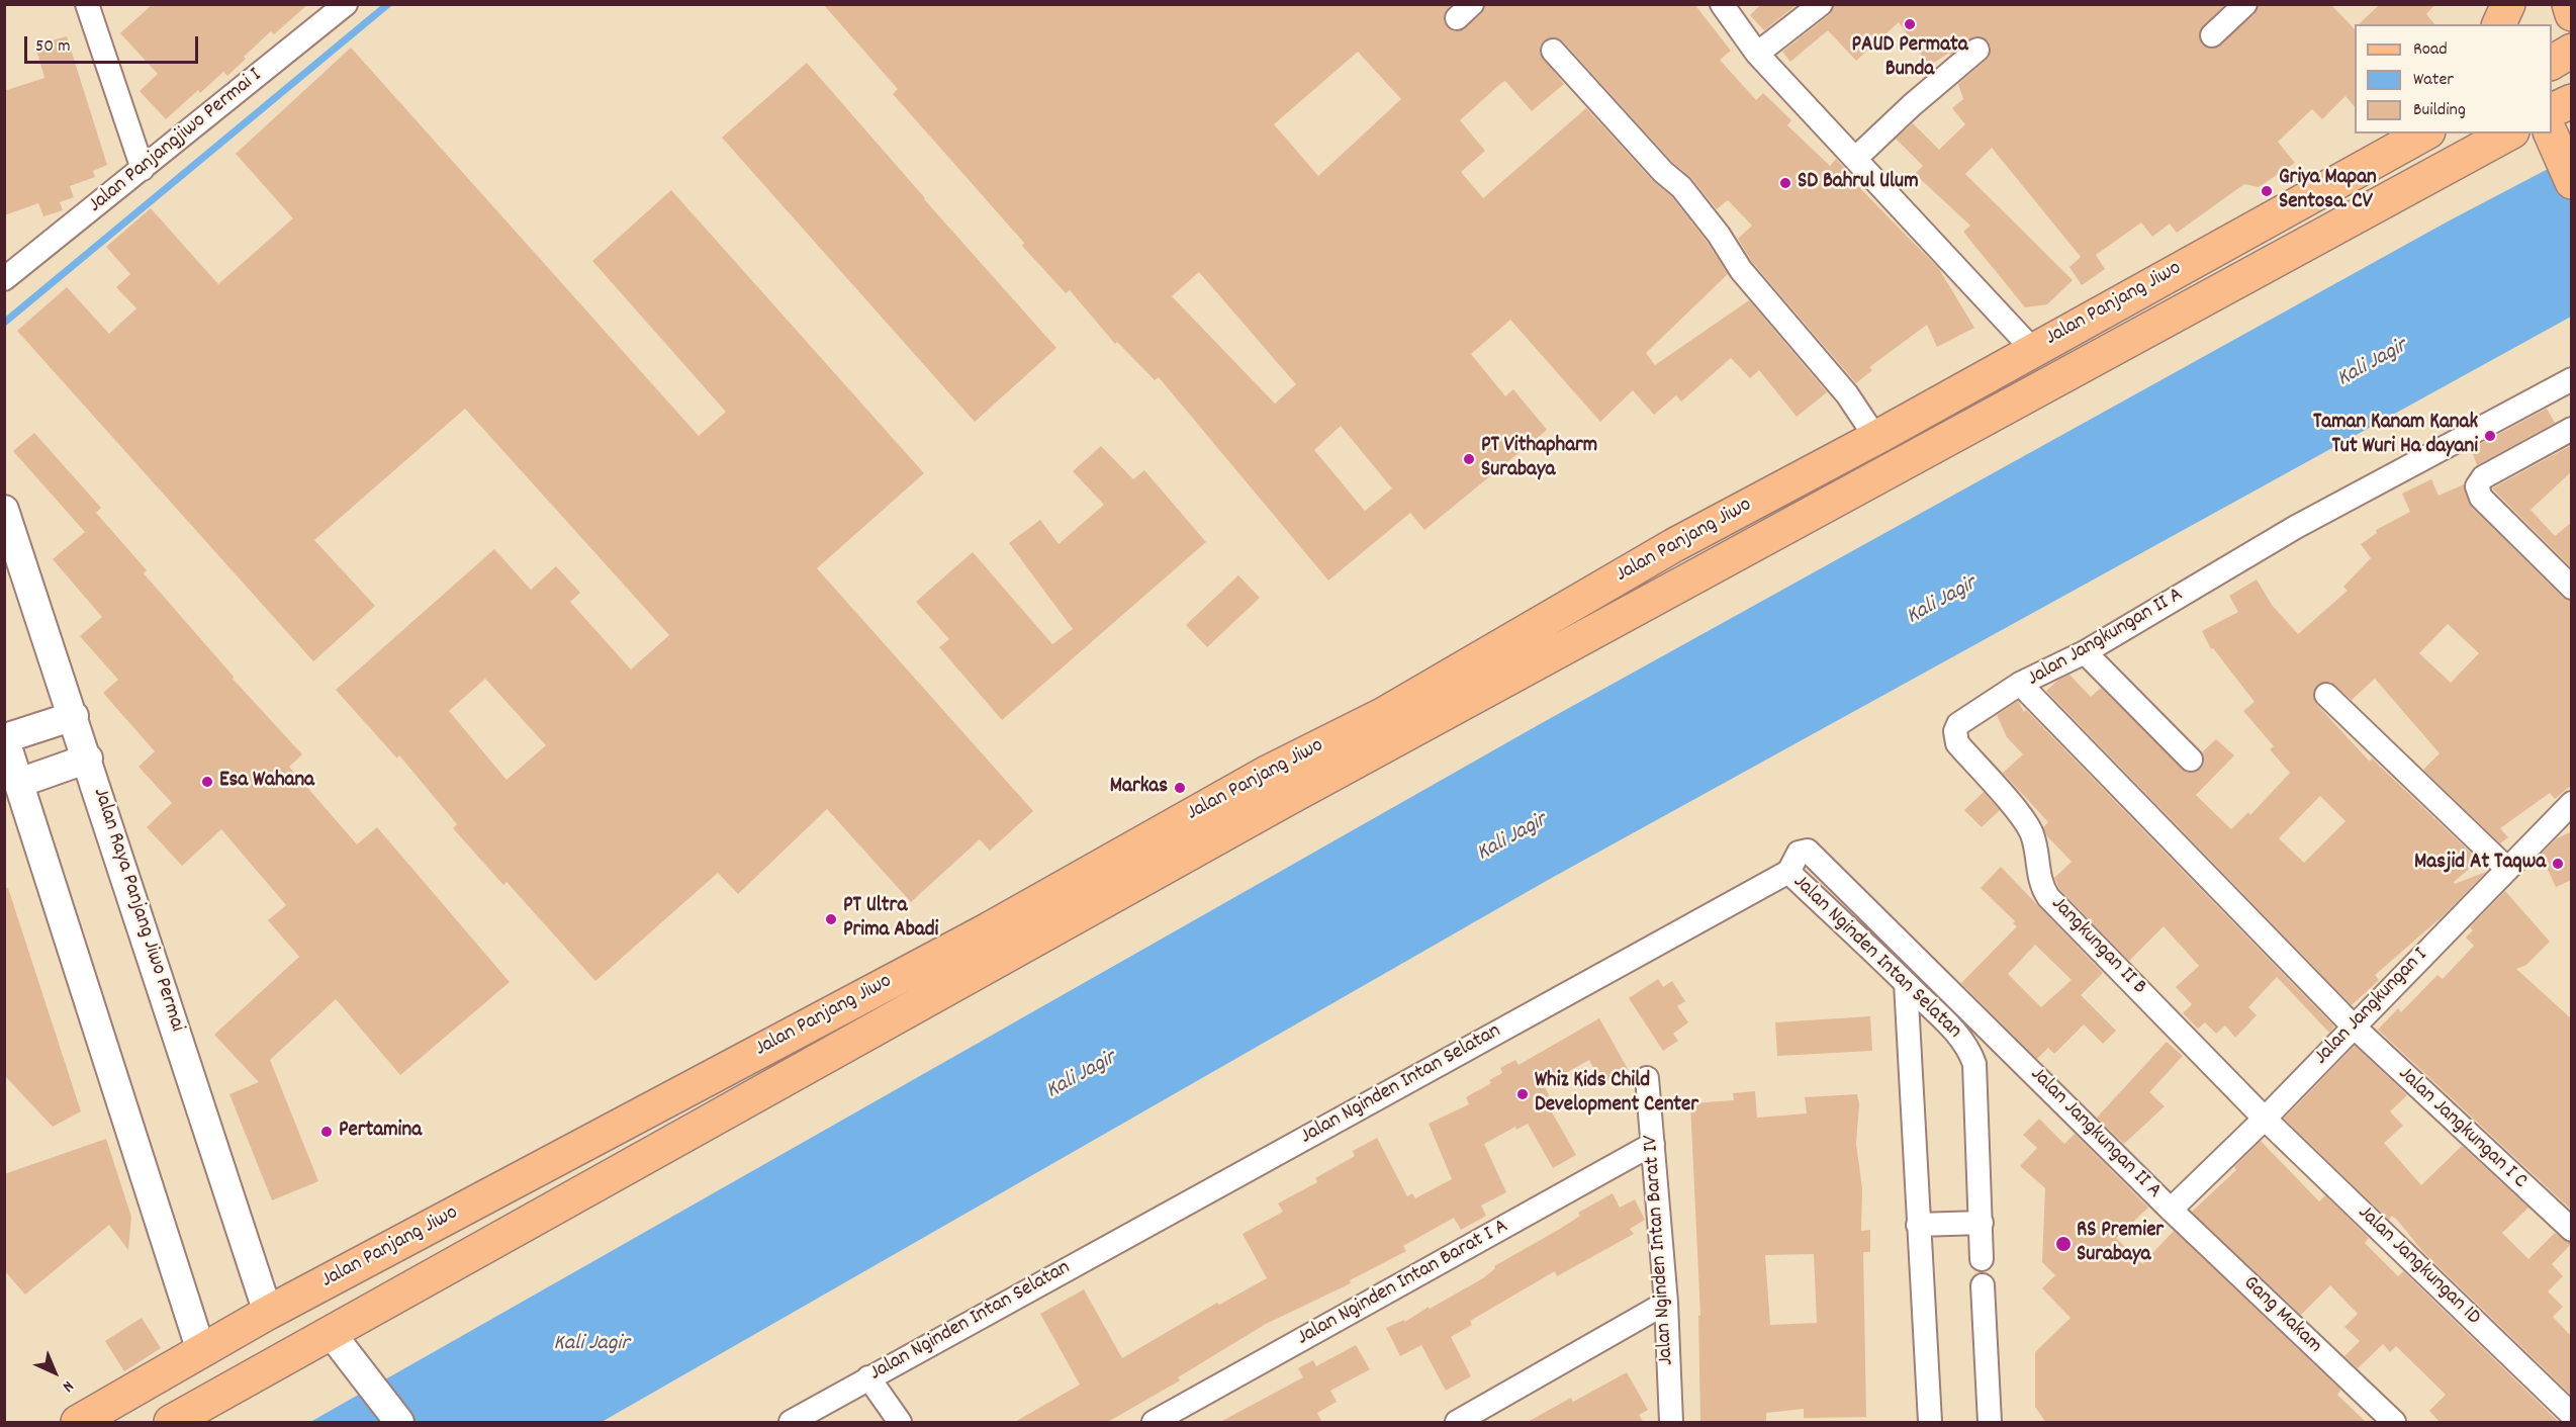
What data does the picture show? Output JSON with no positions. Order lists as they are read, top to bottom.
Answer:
{
  "streets": {
    "main road": ["Jalan Panjang Jiwo"],
    "street": [
      "Jalan Panjangjiwo Permai I",
      "Jalan Jangkungan II A",
      "Jalan Raya Panjang Jiwo Permai",
      "Jangkungan II B",
      "Jalan Nginden Intan Selatan",
      "Jalan Jangkungan I",
      "Jalan Jangkungan I C",
      "Jalan Nginden Intan Barat IV",
      "Jalan Jangkungan 1D",
      "Jalan Nginden Intan Barat I A",
      "Gang Makam"
    ]
  },
  "crossings": [
    ["Jalan Panjang Jiwo", "Jalan Raya Panjang Jiwo Permai"],
    ["Jalan Jangkungan II A", "Jangkungan II B"],
    ["Jalan Jangkungan II A", "Jalan Nginden Intan Selatan"],
    ["Jalan Jangkungan II A", "Jalan Jangkungan I"],
    ["Jalan Jangkungan II A", "Jalan Jangkungan I C"],
    ["Jalan Jangkungan II A", "Gang Makam"],
    ["Jangkungan II B", "Jalan Jangkungan I"],
    ["Jangkungan II B", "Jalan Jangkungan 1D"],
    ["Jalan Jangkungan I", "Jalan Jangkungan I C"],
    ["Jalan Jangkungan I", "Jalan Jangkungan 1D"],
    ["Jalan Jangkungan I", "Gang Makam"],
    ["Jalan Nginden Intan Barat IV", "Jalan Nginden Intan Barat I A"]
  ],
  "water": ["Kali Jagir"],
  "places": [
    "PAUD Permata Bunda",
    "SD Bahrul Ulum",
    "Griya Mapan Sentosa. CV",
    "Taman Kanam Kanak Tut Wuri Ha dayani",
    "PT Vithapharm Surabaya",
    "Esa Wahana",
    "Markas",
    "Masjid At Taqwa",
    "PT Ultra Prima Abadi",
    "Whiz Kids Child Development Center",
    "Pertamina",
    "RS Premier Surabaya"
  ],
  "legend": ["Road", "Water", "Building"],
  "scale_bar": "50 m",
  "north": "bottom right"
}
